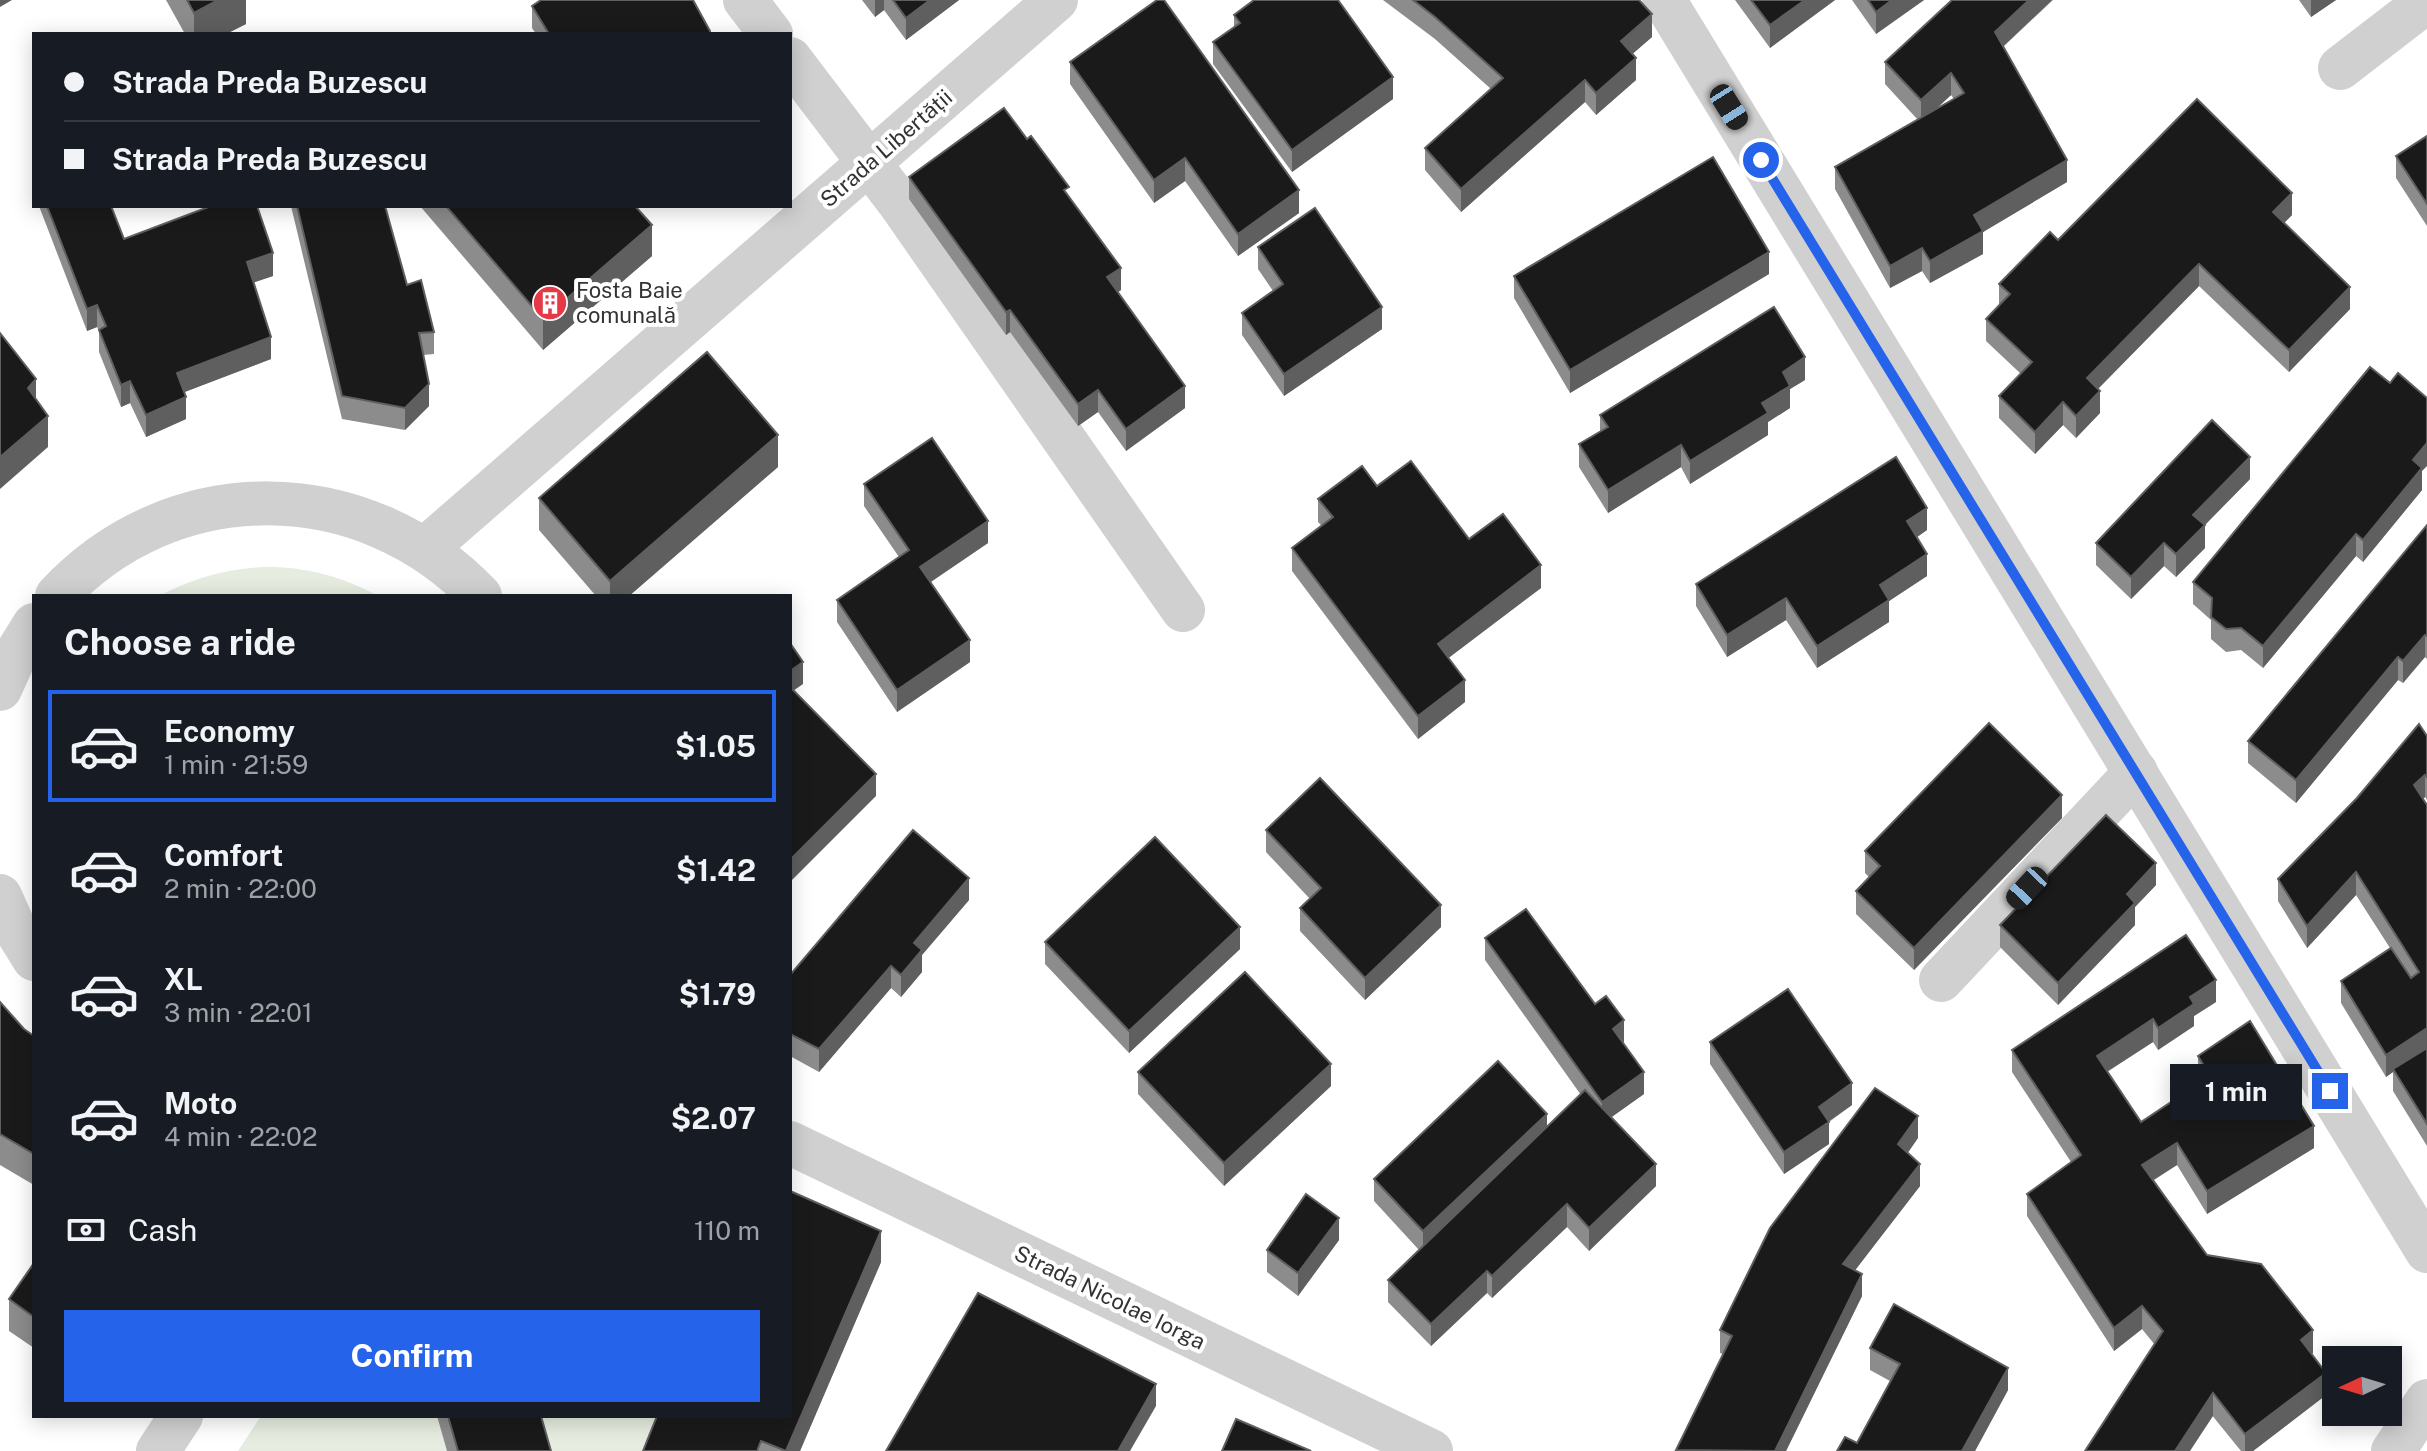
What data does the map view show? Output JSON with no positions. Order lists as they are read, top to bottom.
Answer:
{
  "streets": {
    "street": ["Strada Libertății", "Strada Nicolae Iorga"]
  },
  "places": {
    "building": ["Fosta Baie comunală"]
  },
  "north": "left",
  "page": {
    "banner": ["Strada Preda Buzescu", "Strada Preda Buzescu"],
    "heading": "Choose a ride",
    "list": [
      {
        "name": "Economy",
        "note": "1 min · 21:59",
        "value": "$1.05"
      },
      {
        "name": "Comfort",
        "note": "2 min · 22:00",
        "value": "$1.42"
      },
      {
        "name": "XL",
        "note": "3 min · 22:01",
        "value": "$1.79"
      },
      {
        "name": "Moto",
        "note": "4 min · 22:02",
        "value": "$2.07"
      }
    ],
    "bubble": "1 min",
    "pay": ["Cash", "110 m"],
    "buttons": "Confirm"
  }
}
